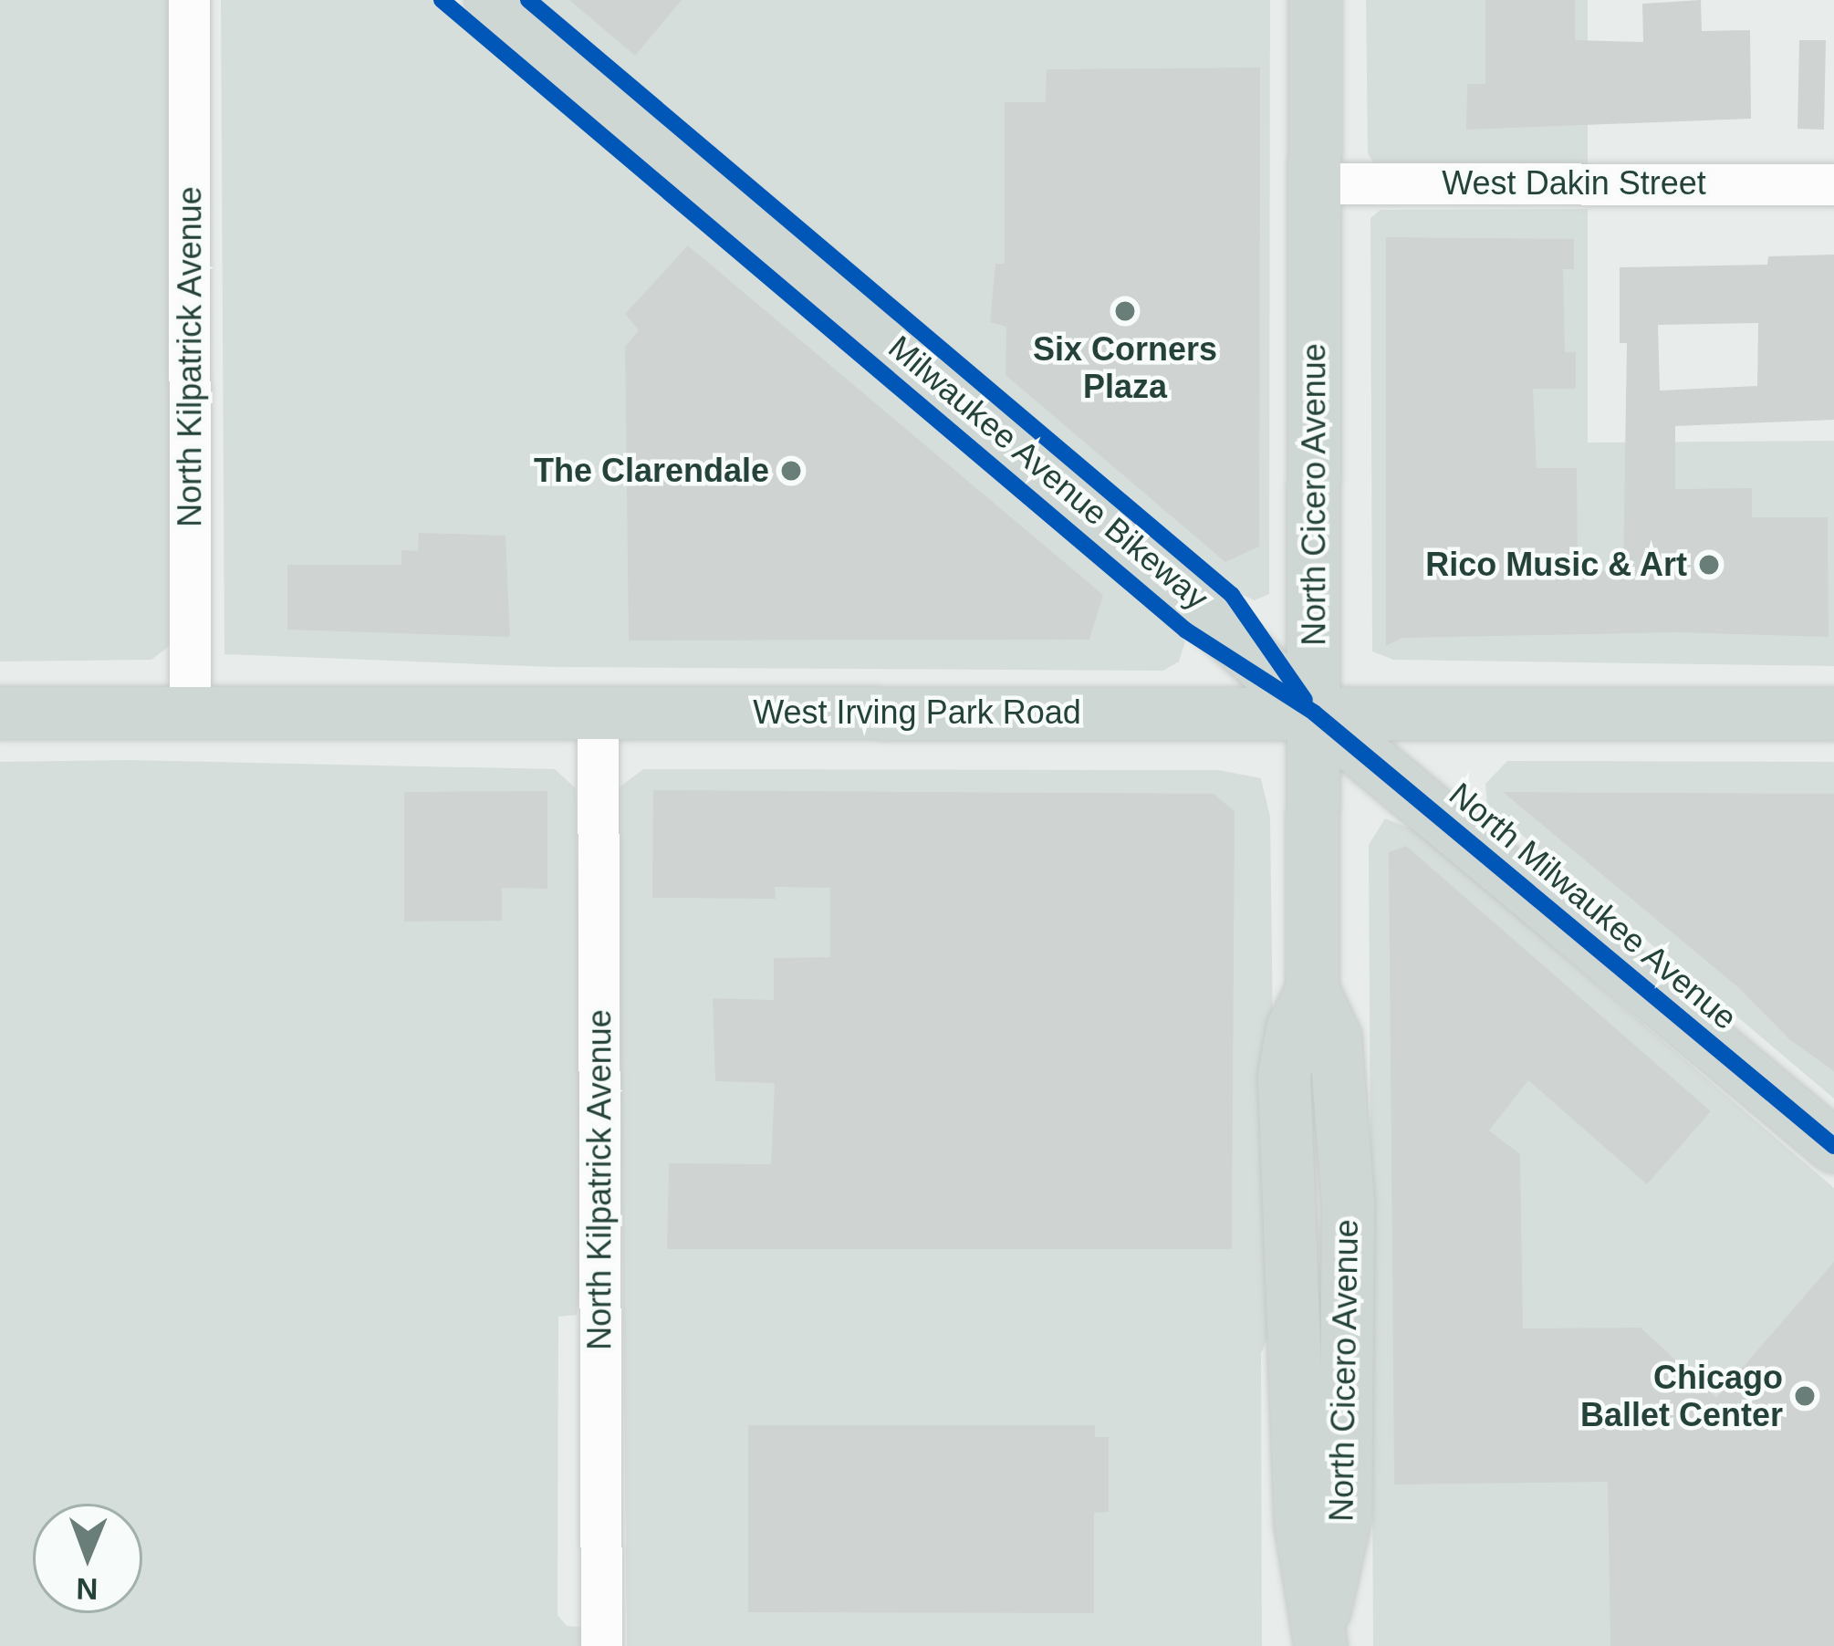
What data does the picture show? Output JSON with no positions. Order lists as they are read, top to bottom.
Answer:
{
  "streets": {
    "main road": ["North Cicero Avenue", "West Irving Park Road", "North Milwaukee Avenue"],
    "street": ["West Dakin Street", "North Kilpatrick Avenue"],
    "cycle path": ["Milwaukee Avenue Bikeway"]
  },
  "crossings": [
    ["West Dakin Street", "North Cicero Avenue"],
    ["North Kilpatrick Avenue", "West Irving Park Road"],
    ["North Cicero Avenue", "West Irving Park Road"],
    ["North Cicero Avenue", "North Milwaukee Avenue"],
    ["West Irving Park Road", "North Milwaukee Avenue"]
  ],
  "places": [
    "Six Corners Plaza",
    "The Clarendale",
    "Rico Music & Art",
    "Chicago Ballet Center"
  ],
  "north": "bottom"
}
